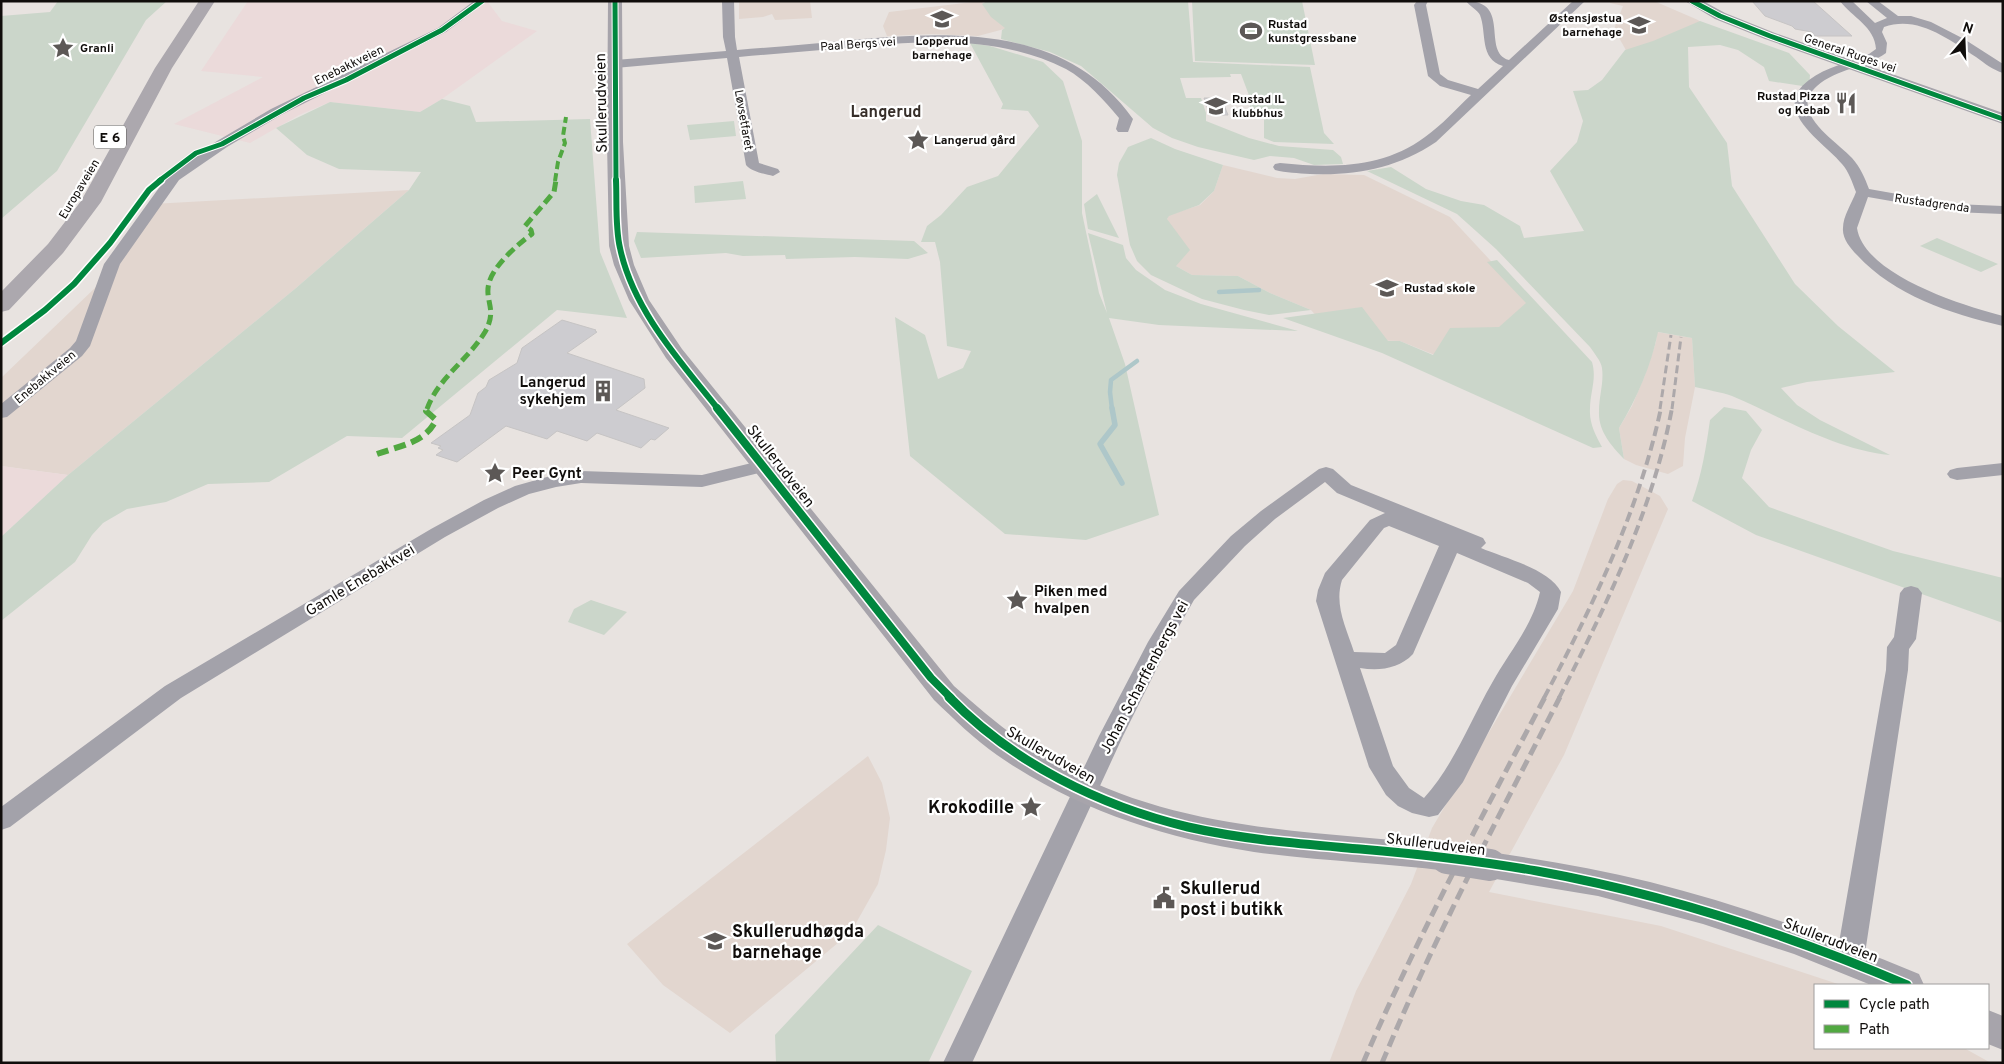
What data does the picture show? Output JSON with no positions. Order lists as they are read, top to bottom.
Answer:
{
  "streets": {
    "highway": ["E 6", "Europaveien"],
    "main road": ["General Ruges vei", "Skullerudveien"],
    "street": [
      "Paal Bergs vei",
      "Enebakkveien",
      "Løvsetfaret",
      "Rustadgrenda",
      "Gamle Enebakkvei",
      "Johan Scharffenbergs vei"
    ]
  },
  "crossings": [
    ["Paal Bergs vei", "Skullerudveien"],
    ["Paal Bergs vei", "Løvsetfaret"],
    ["Skullerudveien", "Gamle Enebakkvei"],
    ["Skullerudveien", "Johan Scharffenbergs vei"]
  ],
  "districts": ["Langerud"],
  "places": {
    "school or university": [
      "Lopperud barnehage",
      "Østensjøstua barnehage",
      "Rustad IL klubbhus",
      "Rustad skole",
      "Skullerudhøgda barnehage"
    ],
    "sports": ["Rustad kunstgressbane"],
    "place": [
      "Granli",
      "Langerud gård",
      "Peer Gynt",
      "Piken med hvalpen",
      "Krokodille"
    ],
    "restaurant": ["Rustad Pizza og Kebab"],
    "building": ["Langerud sykehjem"],
    "public building": ["Skullerud post i butikk"]
  },
  "legend": ["Cycle path", "Path"],
  "north": "top"
}
